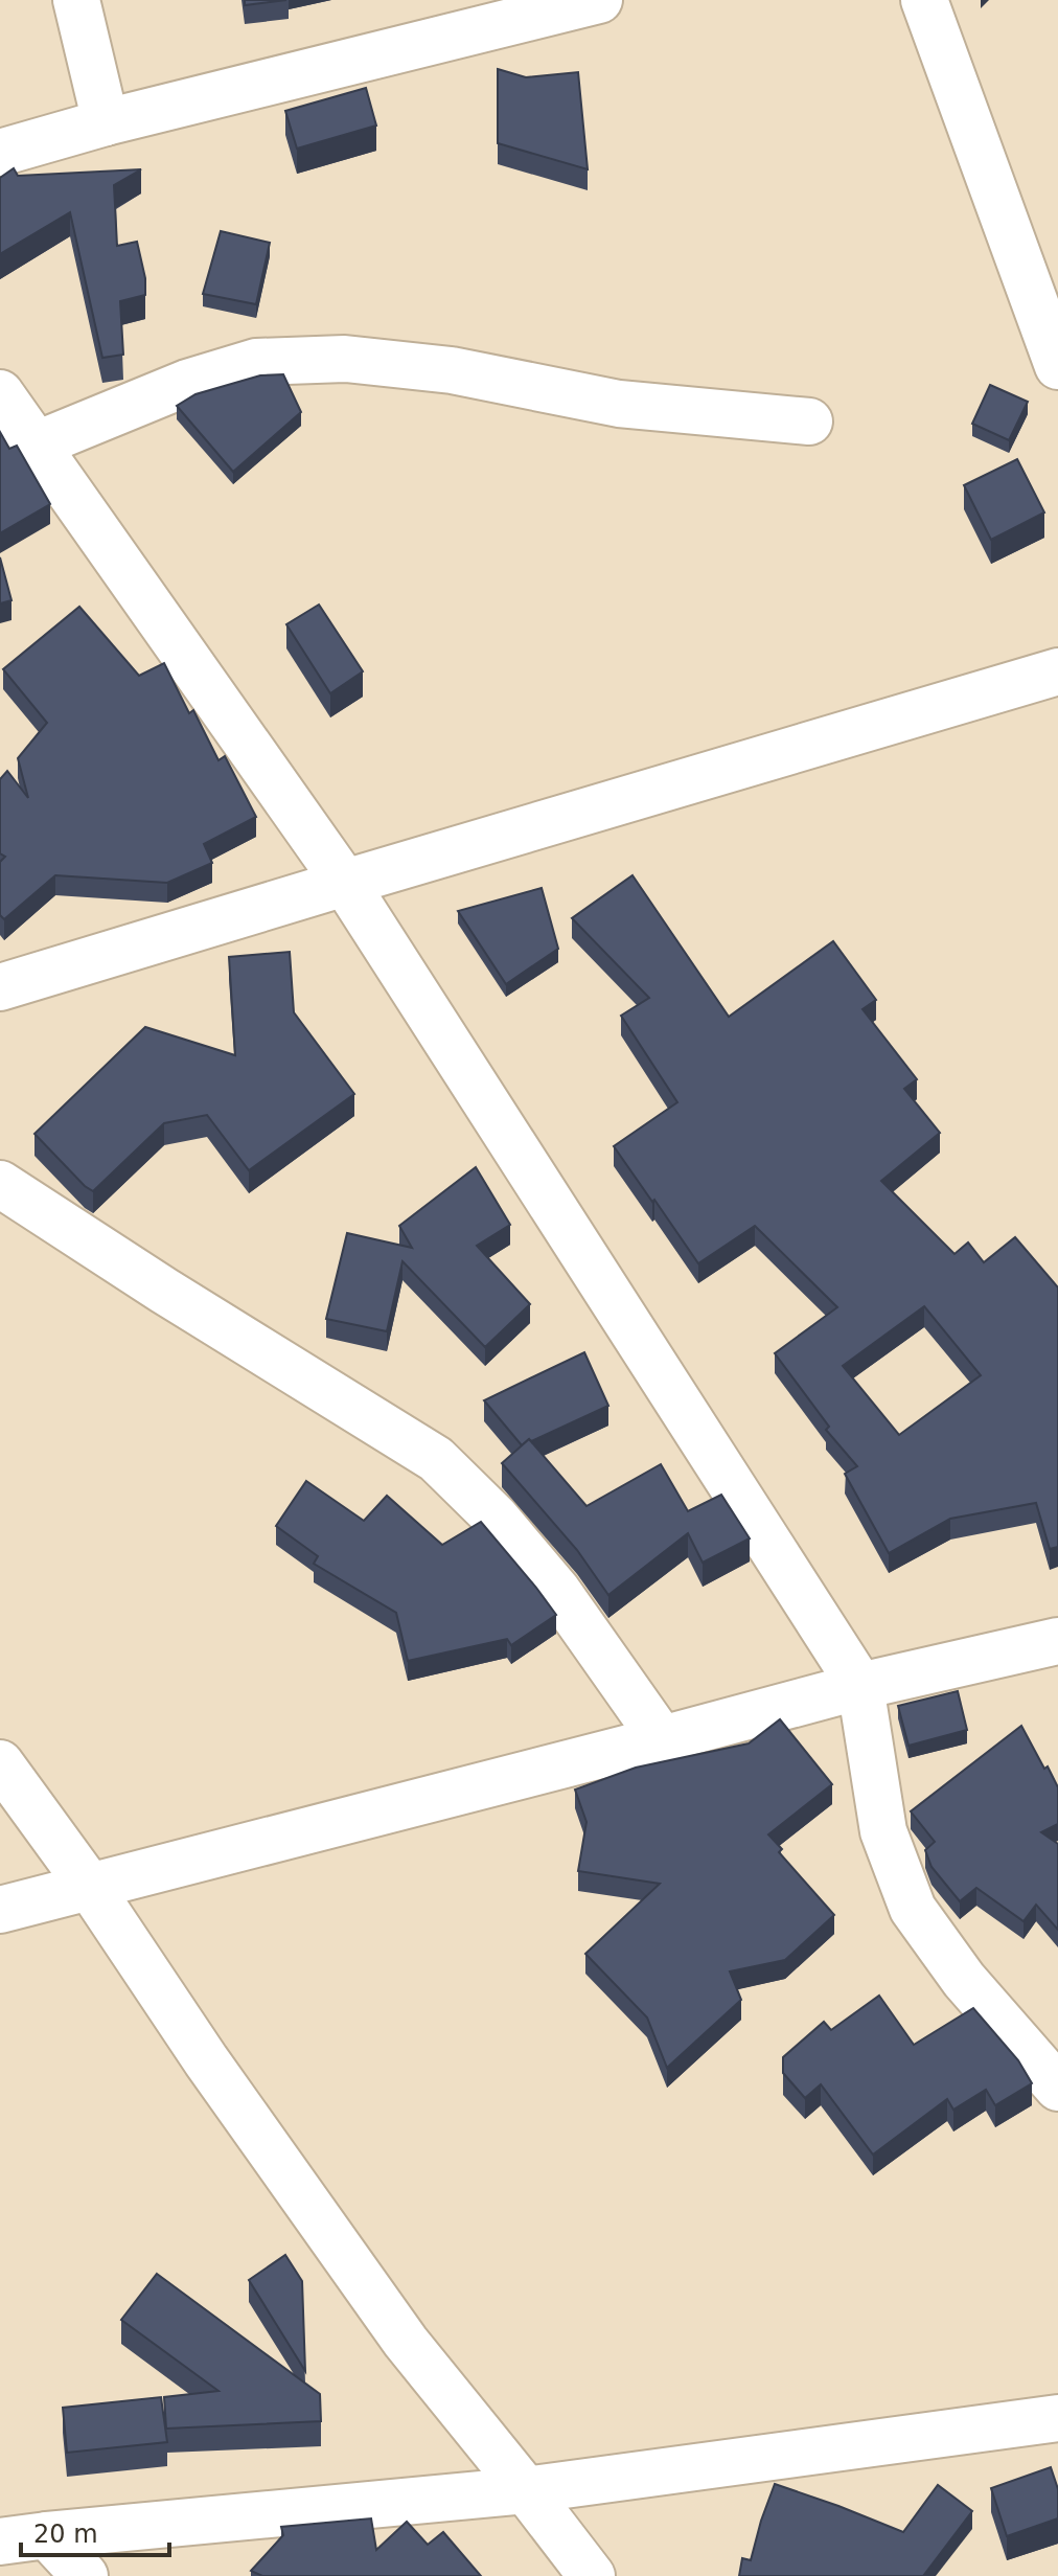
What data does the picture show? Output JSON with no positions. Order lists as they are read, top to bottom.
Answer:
{
  "scale_bar": "20 m"
}
